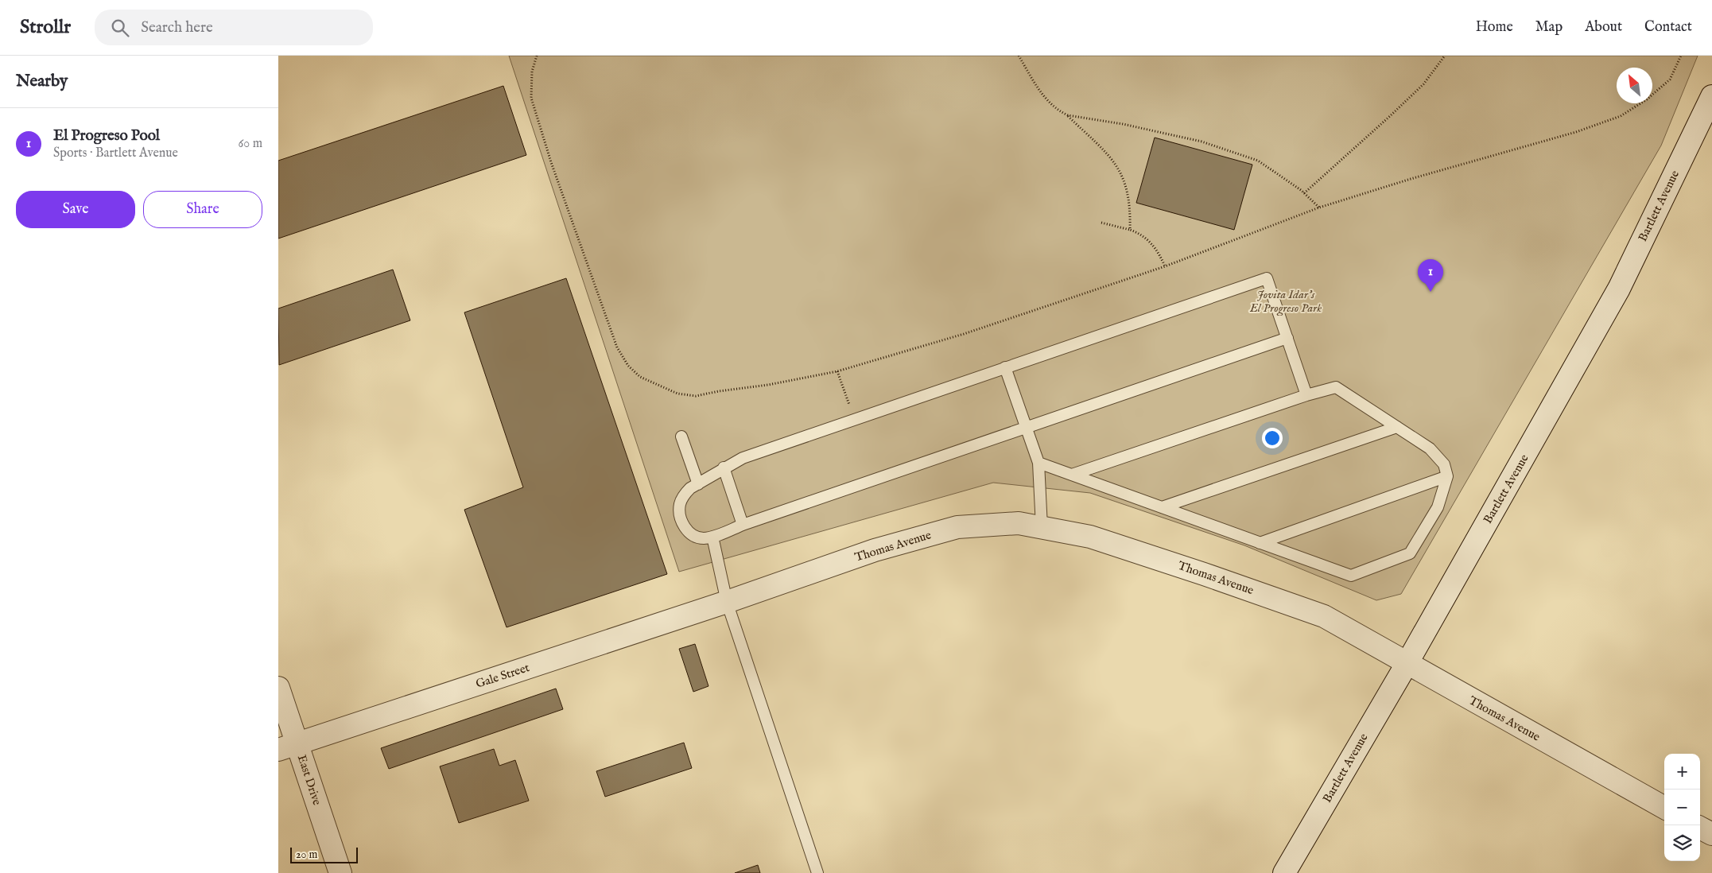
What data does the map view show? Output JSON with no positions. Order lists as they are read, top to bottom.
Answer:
{
  "streets": {
    "street": [
      "Bartlett Avenue",
      "Thomas Avenue",
      "Gale Street",
      "East Drive"
    ]
  },
  "crossings": [
    ["Bartlett Avenue", "Thomas Avenue"],
    ["Thomas Avenue", "Gale Street"],
    ["Gale Street", "East Drive"]
  ],
  "parks": ["Jovita Idar's El Progreso Park"],
  "scale_bar": "20 m",
  "north": "top left",
  "page": {
    "header": "Strollr",
    "search": "Search here",
    "nav": [
      "Home",
      "Map",
      "About",
      "Contact"
    ],
    "heading": "Nearby",
    "list": [
      {
        "mark": "1",
        "name": "El Progreso Pool",
        "note": "Sports · Bartlett Avenue",
        "value": "60 m"
      }
    ],
    "buttons": ["Save", "Share"],
    "pins": "1",
    "map_buttons": ["+", "−"],
    "scale": "20 m"
  }
}
